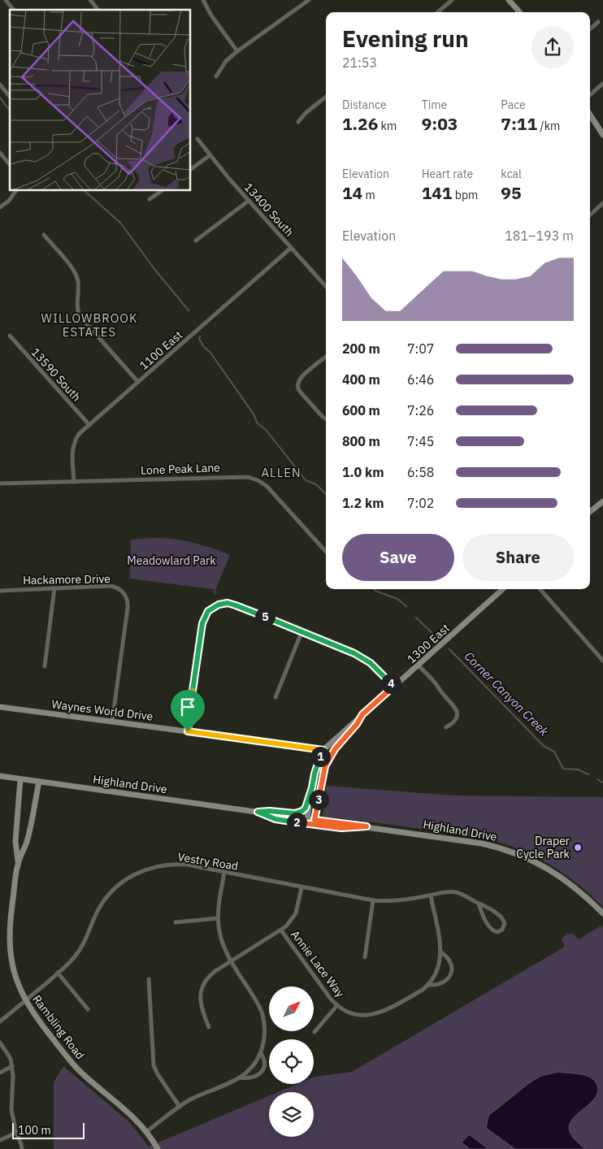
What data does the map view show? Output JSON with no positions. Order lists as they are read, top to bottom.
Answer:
{
  "streets": {
    "main road": [
      "1300 East",
      "Waynes World Drive",
      "Highland Drive",
      "Rambling Road"
    ],
    "street": [
      "13400 South",
      "1100 East",
      "13590 South",
      "Lone Peak Lane",
      "Hackamore Drive",
      "Vestry Road",
      "Annie Lace Way"
    ]
  },
  "crossings": [
    ["13400 South", "1100 East"],
    ["1100 East", "13590 South"],
    ["1100 East", "Lone Peak Lane"],
    ["Hackamore Drive", "Waynes World Drive"],
    ["1300 East", "Waynes World Drive"],
    ["1300 East", "Highland Drive"],
    ["Highland Drive", "Rambling Road"],
    ["Vestry Road", "Annie Lace Way"],
    ["Vestry Road", "Rambling Road"]
  ],
  "districts": ["WILLOWBROOK ESTATES", "ALLEN"],
  "water": ["Corner Canyon Creek"],
  "parks": ["Meadowlard Park"],
  "places": ["Draper Cycle Park"],
  "scale_bar": "100 m",
  "north": "top right",
  "page": {
    "heading": ["Evening run", "21:53"],
    "stats": [
      ["Distance", "1.26 km"],
      ["Time", "9:03"],
      ["Pace", "7:11 /km"],
      ["Elevation", "14 m"],
      ["Heart rate", "141 bpm"],
      ["kcal", "95"]
    ],
    "chart": ["Elevation", "181–193 m"],
    "list": [
      {
        "name": "200 m",
        "note": "7:07"
      },
      {
        "name": "400 m",
        "note": "6:46"
      },
      {
        "name": "600 m",
        "note": "7:26"
      },
      {
        "name": "800 m",
        "note": "7:45"
      },
      {
        "name": "1.0 km",
        "note": "6:58"
      },
      {
        "name": "1.2 km",
        "note": "7:02"
      }
    ],
    "buttons": ["Save", "Share"],
    "pins": [
      "5",
      "4",
      "1",
      "3",
      "2"
    ],
    "scale": "100 m"
  }
}
